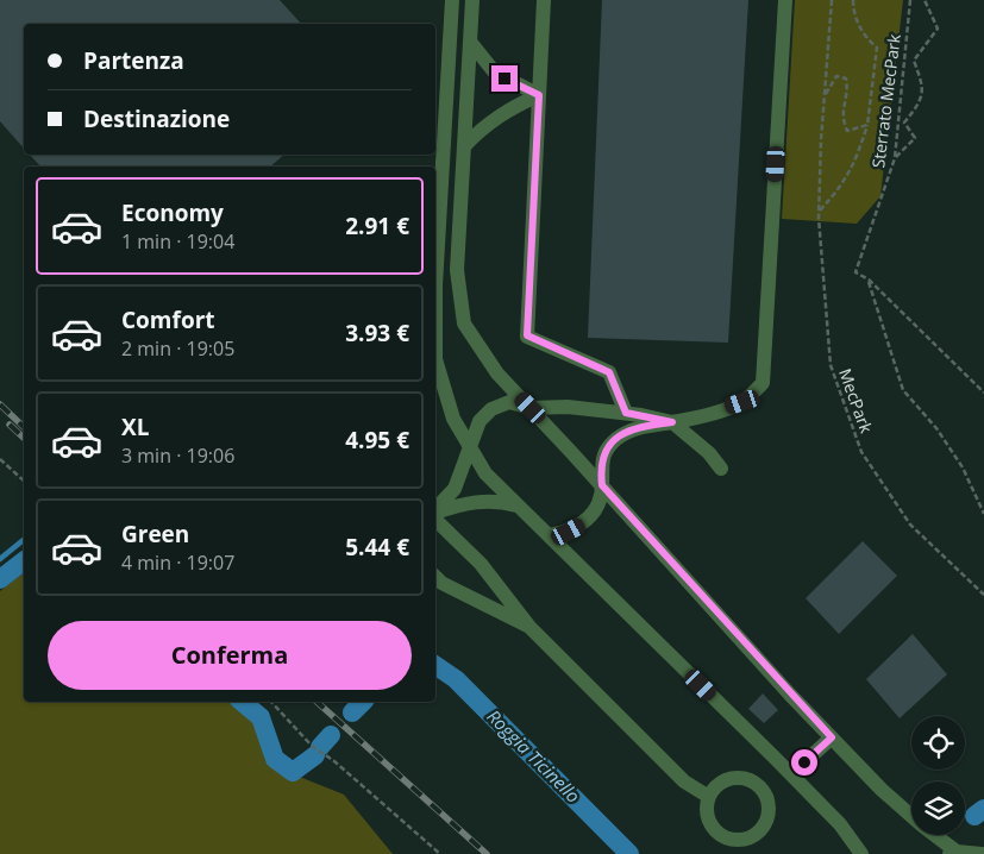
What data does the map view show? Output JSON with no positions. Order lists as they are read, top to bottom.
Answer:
{
  "streets": {
    "path": ["Sterrato MecPark", "MecPark"]
  },
  "water": ["Roggia Ticinello"],
  "page": {
    "banner": ["Partenza", "Destinazione"],
    "list": [
      {
        "name": "Economy",
        "note": "1 min · 19:04",
        "value": "2.91 €"
      },
      {
        "name": "Comfort",
        "note": "2 min · 19:05",
        "value": "3.93 €"
      },
      {
        "name": "XL",
        "note": "3 min · 19:06",
        "value": "4.95 €"
      },
      {
        "name": "Green",
        "note": "4 min · 19:07",
        "value": "5.44 €"
      }
    ],
    "buttons": "Conferma"
  }
}
